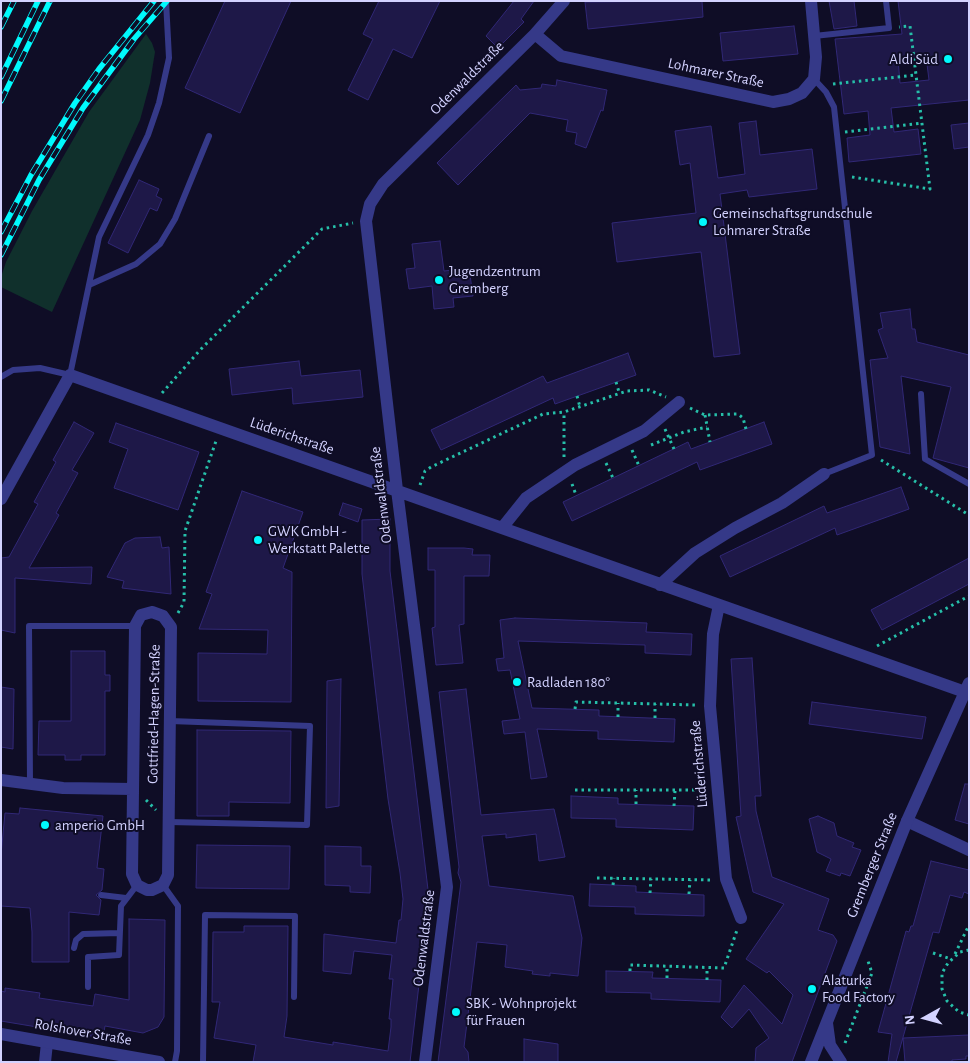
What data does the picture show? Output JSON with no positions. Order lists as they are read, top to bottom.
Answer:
{
  "streets": {
    "street": [
      "Lohmarer Straße",
      "Odenwaldstraße",
      "Lüderichstraße",
      "Gottfried-Hagen-Straße",
      "Gremberger Straße",
      "Rolshover Straße"
    ]
  },
  "crossings": [
    ["Lohmarer Straße", "Odenwaldstraße"],
    ["Odenwaldstraße", "Lüderichstraße"],
    ["Lüderichstraße", "Gremberger Straße"]
  ],
  "places": [
    "Aldi Süd",
    "Gemeinschaftsgrundschule Lohmarer Straße",
    "Jugendzentrum Gremberg",
    "GWK GmbH - Werkstatt Palette",
    "Radladen 180°",
    "amperio GmbH",
    "Alaturka Food Factory",
    "SBK - Wohnprojekt für Frauen"
  ],
  "north": "left"
}
